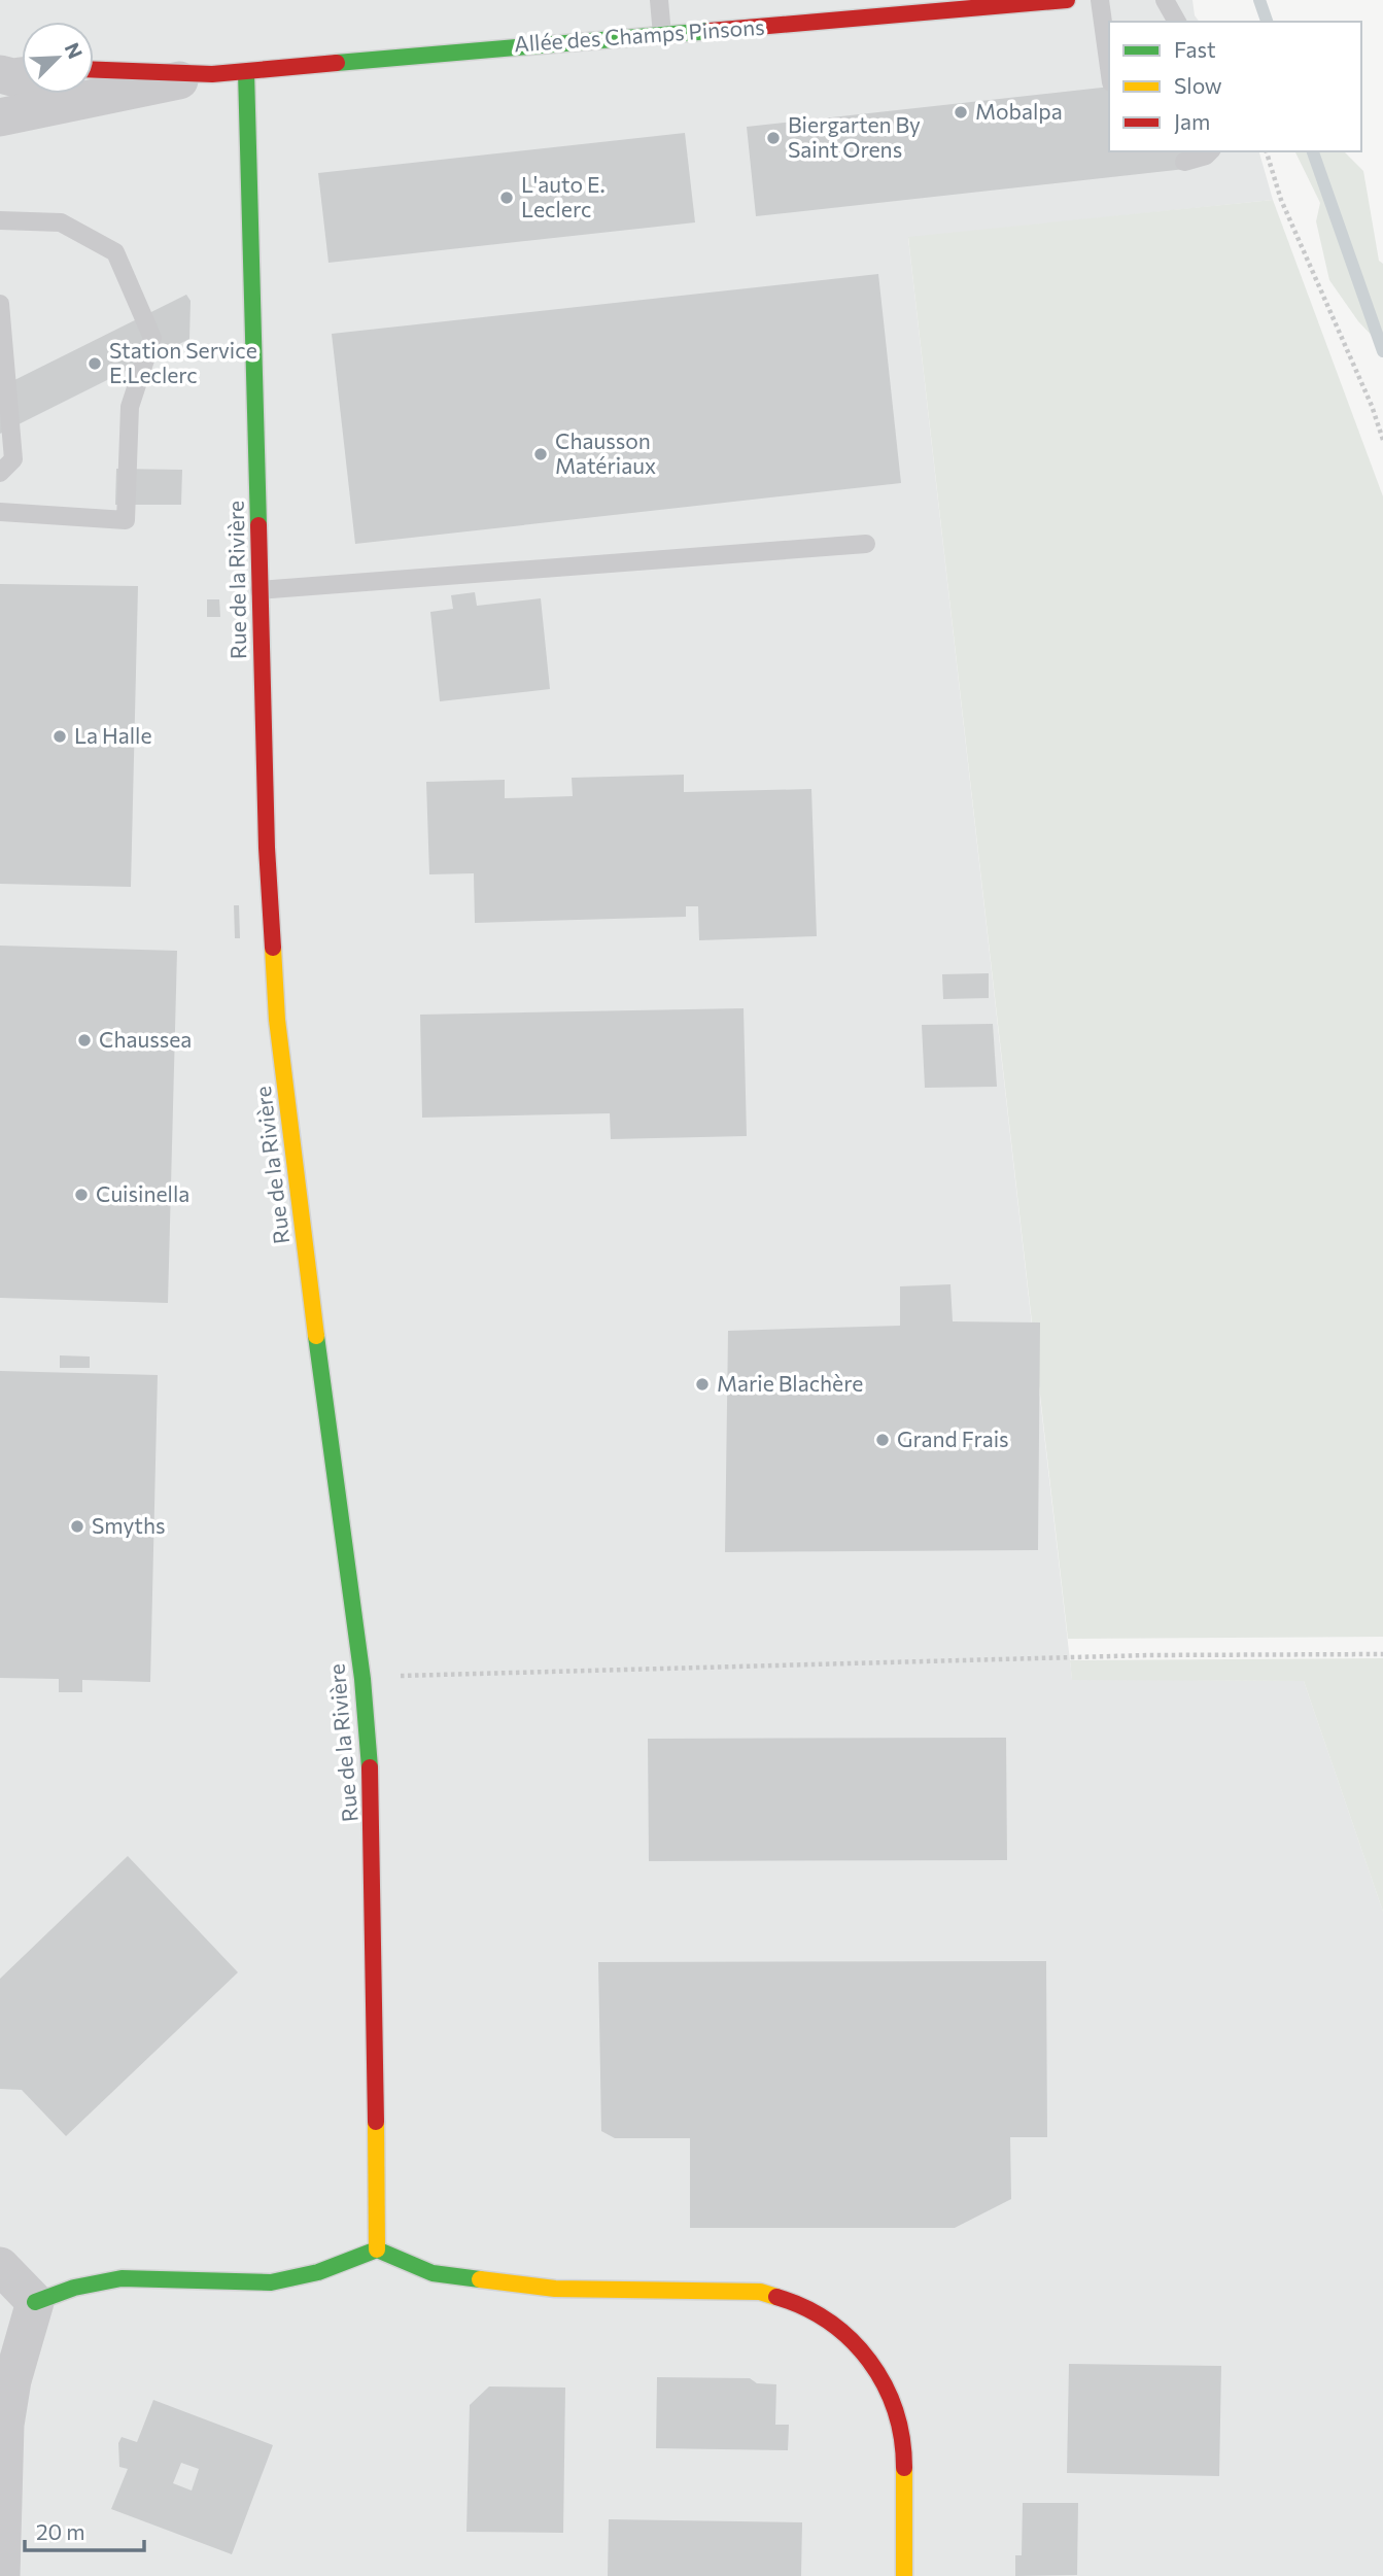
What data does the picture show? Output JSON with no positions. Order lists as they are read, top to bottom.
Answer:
{
  "streets": {
    "street": ["Allée des Champs Pinsons", "Rue de la Rivière"]
  },
  "crossings": [
    ["Allée des Champs Pinsons", "Rue de la Rivière"]
  ],
  "places": [
    "Mobalpa",
    "Biergarten By Saint Orens",
    "L'auto E. Leclerc",
    "Station Service E.Leclerc",
    "Chausson Matériaux",
    "La Halle",
    "Chaussea",
    "Cuisinella",
    "Marie Blachère",
    "Grand Frais",
    "Smyths"
  ],
  "legend": ["Fast", "Slow", "Jam"],
  "scale_bar": "20 m",
  "north": "top right"
}
